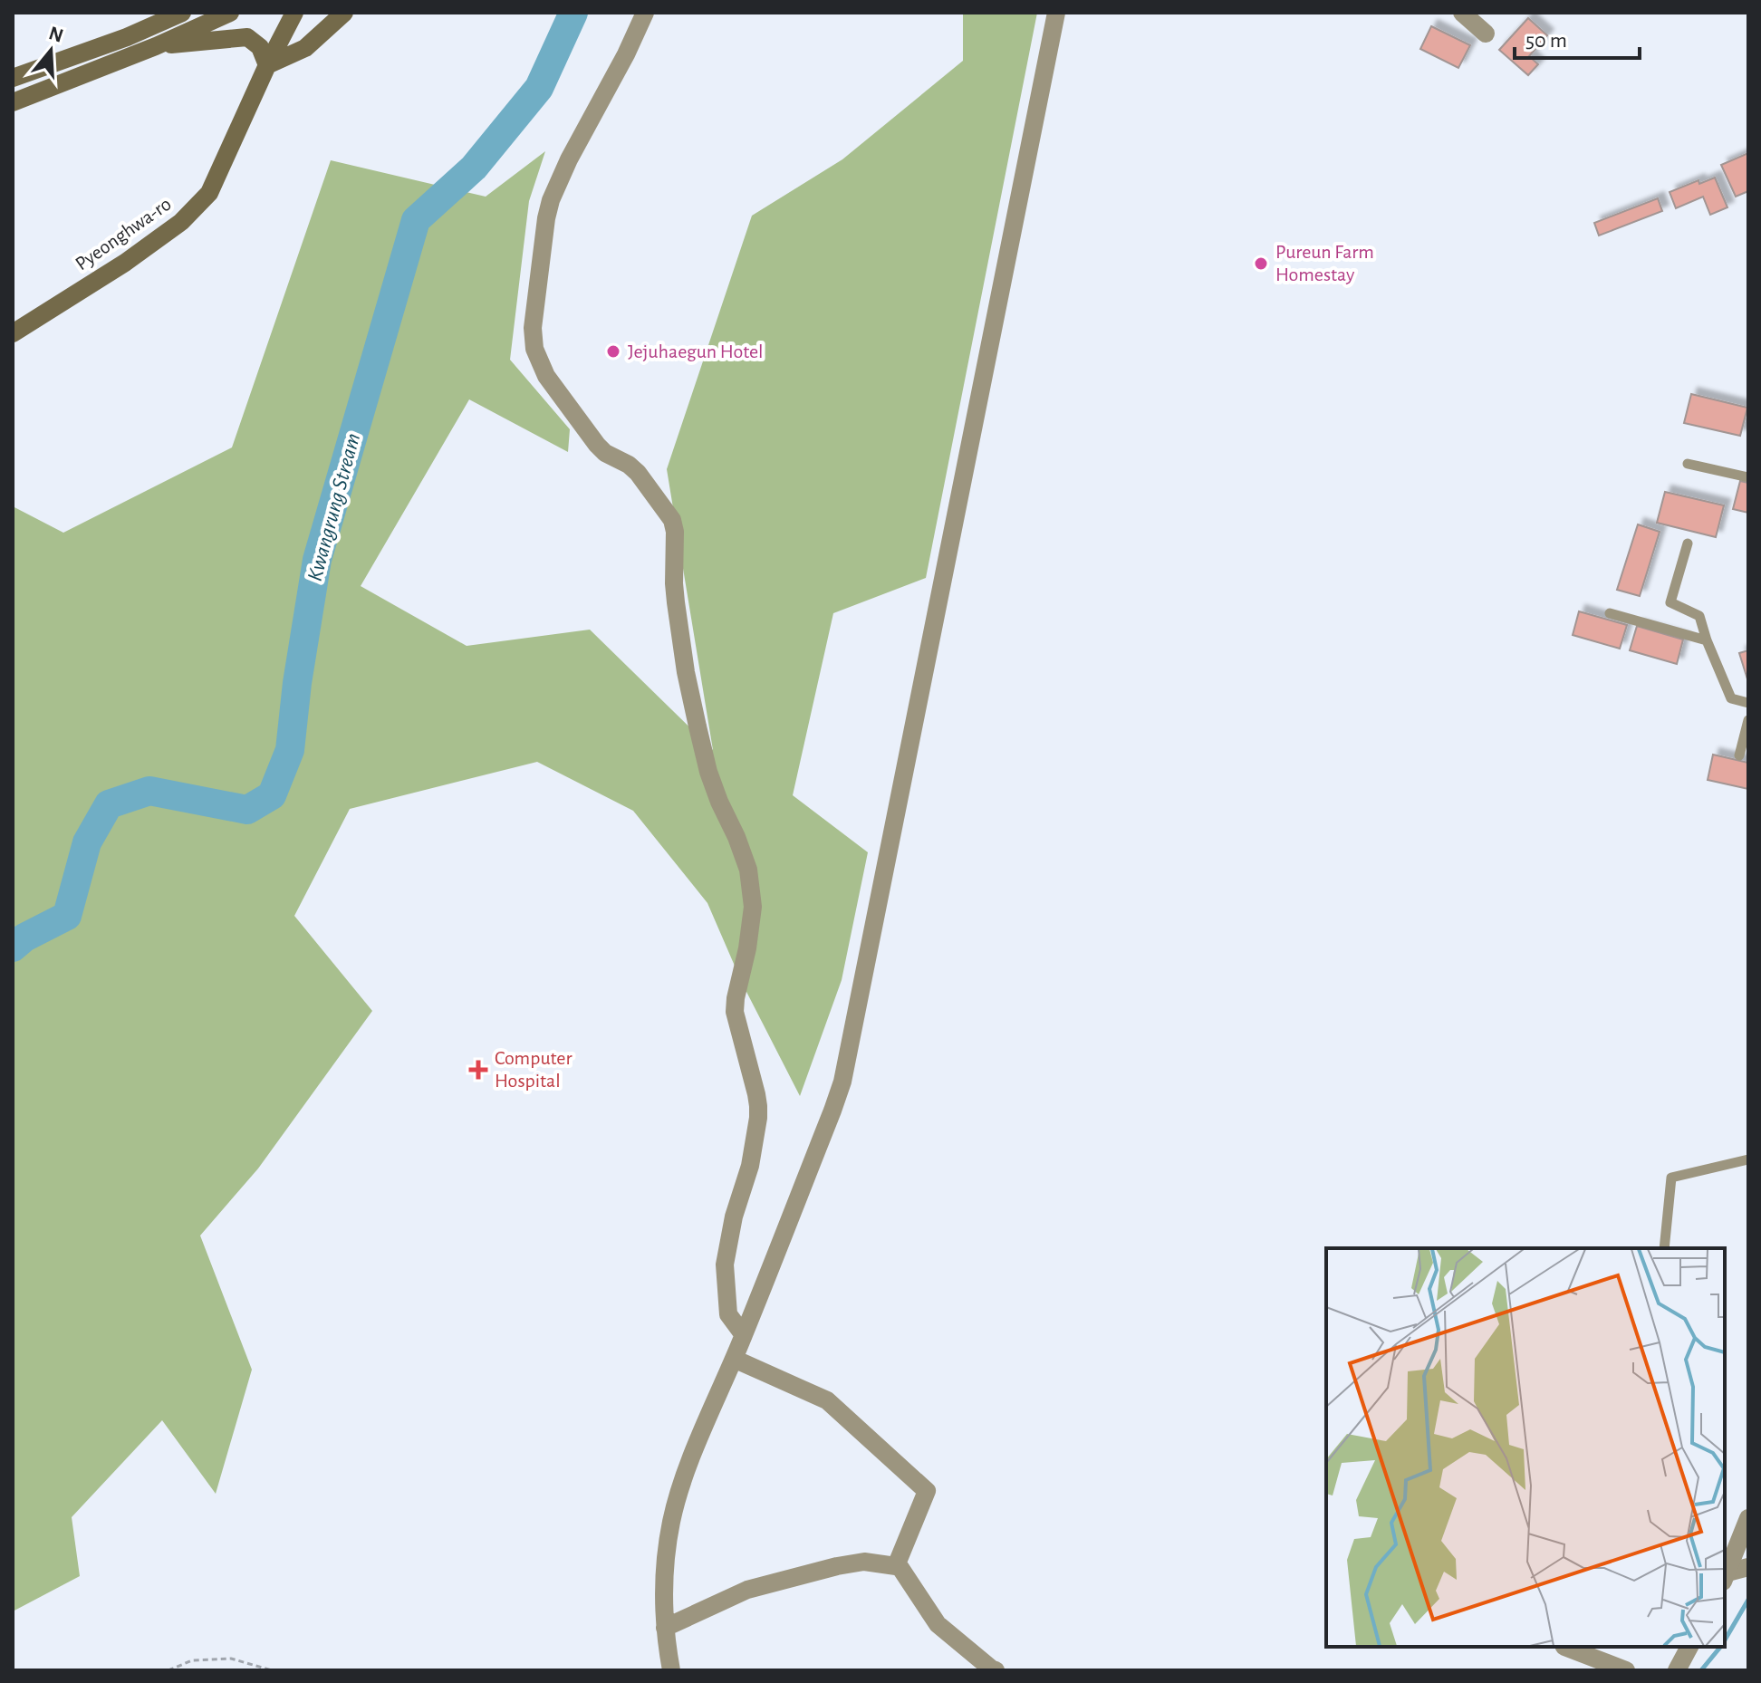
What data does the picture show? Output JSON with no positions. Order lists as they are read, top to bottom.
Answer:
{
  "streets": {
    "main road": ["Pyeonghwa-ro"]
  },
  "water": ["Kwangrung Stream"],
  "places": {
    "other": ["Pureun Farm Homestay", "Jejuhaegun Hotel"],
    "health": ["Computer Hospital"]
  },
  "scale_bar": "50 m",
  "north": "top"
}
